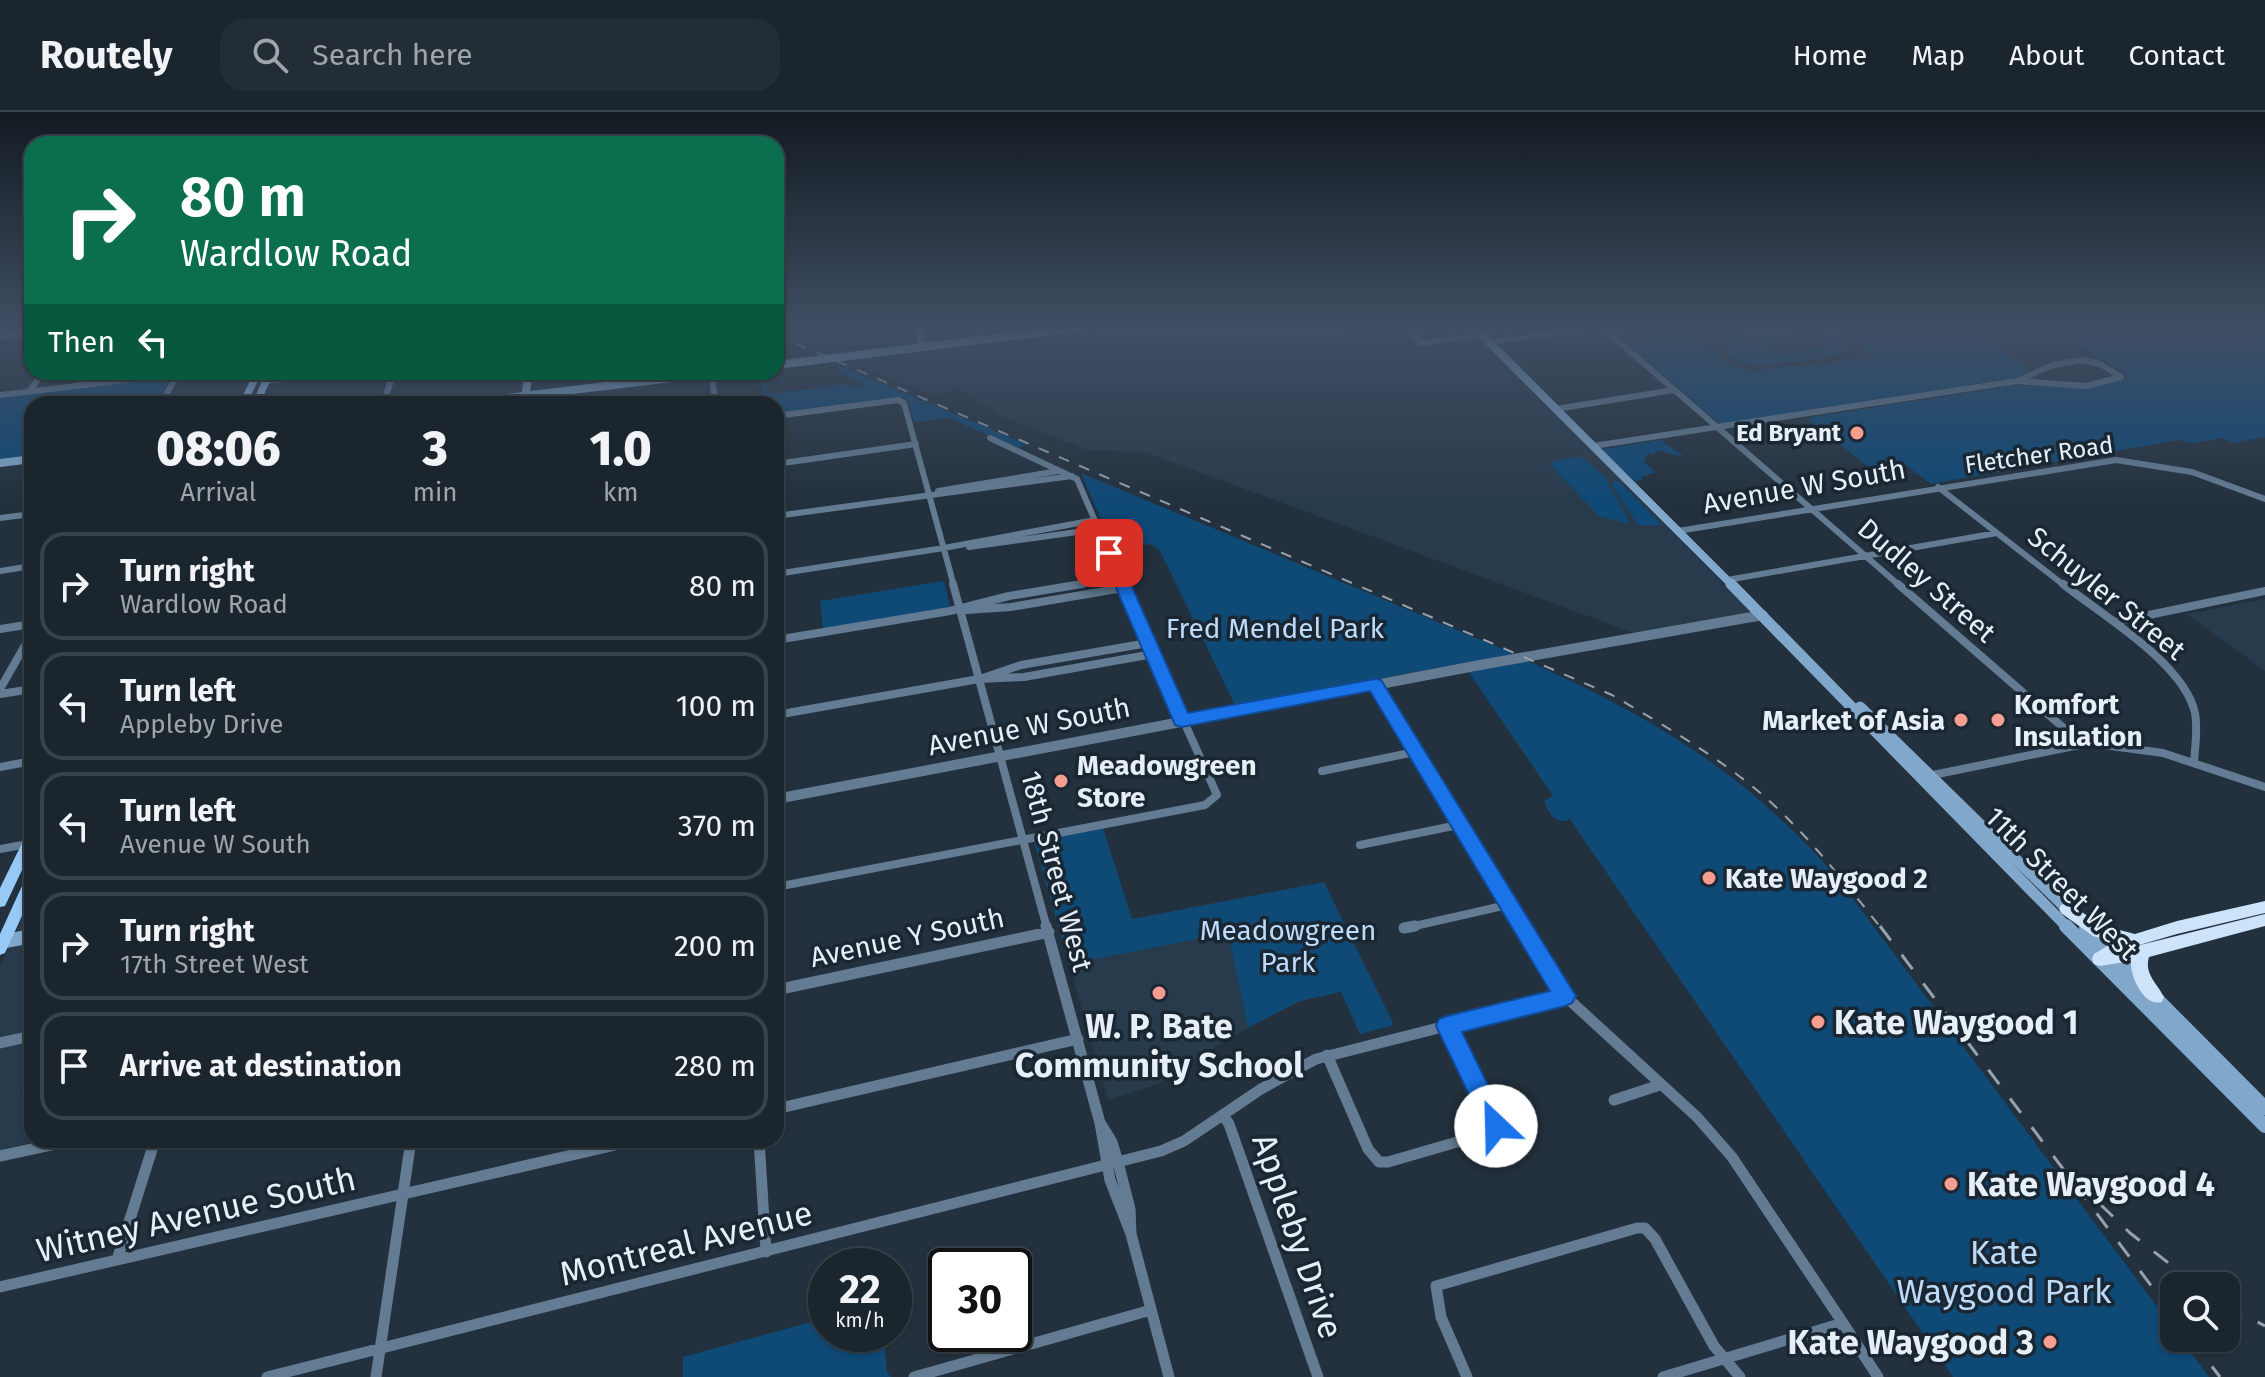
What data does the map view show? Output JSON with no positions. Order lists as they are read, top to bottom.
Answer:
{
  "streets": {
    "main road": ["11th Street West"],
    "street": [
      "Fletcher Road",
      "Avenue W South",
      "Dudley Street",
      "Schuyler Street",
      "18th Street West",
      "Avenue Y South",
      "Witney Avenue South",
      "Appleby Drive",
      "Montreal Avenue"
    ]
  },
  "crossings": [
    ["Fletcher Road", "Avenue W South"],
    ["Fletcher Road", "Schuyler Street"],
    ["Avenue W South", "Dudley Street"],
    ["Avenue W South", "Schuyler Street"],
    ["Avenue W South", "18th Street West"],
    ["Avenue W South", "11th Street West"],
    ["18th Street West", "Avenue Y South"],
    ["18th Street West", "Montreal Avenue"],
    ["Appleby Drive", "Montreal Avenue"]
  ],
  "parks": ["Fred Mendel Park", "Meadowgreen Park", "Kate Waygood Park"],
  "places": [
    "Ed Bryant",
    "Market of Asia",
    "Komfort Insulation",
    "Meadowgreen Store",
    "Kate Waygood 2",
    "W. P. Bate Community School",
    "Kate Waygood 1",
    "Kate Waygood 4",
    "Kate Waygood 3"
  ],
  "page": {
    "header": "Routely",
    "search": "Search here",
    "nav": [
      "Home",
      "Map",
      "About",
      "Contact"
    ],
    "turn": ["80 m", "Wardlow Road"],
    "then": "Then",
    "eta": [
      "08:06",
      "Arrival",
      "3",
      "min",
      "1.0",
      "km"
    ],
    "list": [
      {
        "name": "Turn right",
        "note": "Wardlow Road",
        "value": "80 m"
      },
      {
        "name": "Turn left",
        "note": "Appleby Drive",
        "value": "100 m"
      },
      {
        "name": "Turn left",
        "note": "Avenue W South",
        "value": "370 m"
      },
      {
        "name": "Turn right",
        "note": "17th Street West",
        "value": "200 m"
      },
      {
        "name": "Arrive at destination",
        "value": "280 m"
      }
    ],
    "speed": "22 km/h",
    "limit": "30"
  }
}
